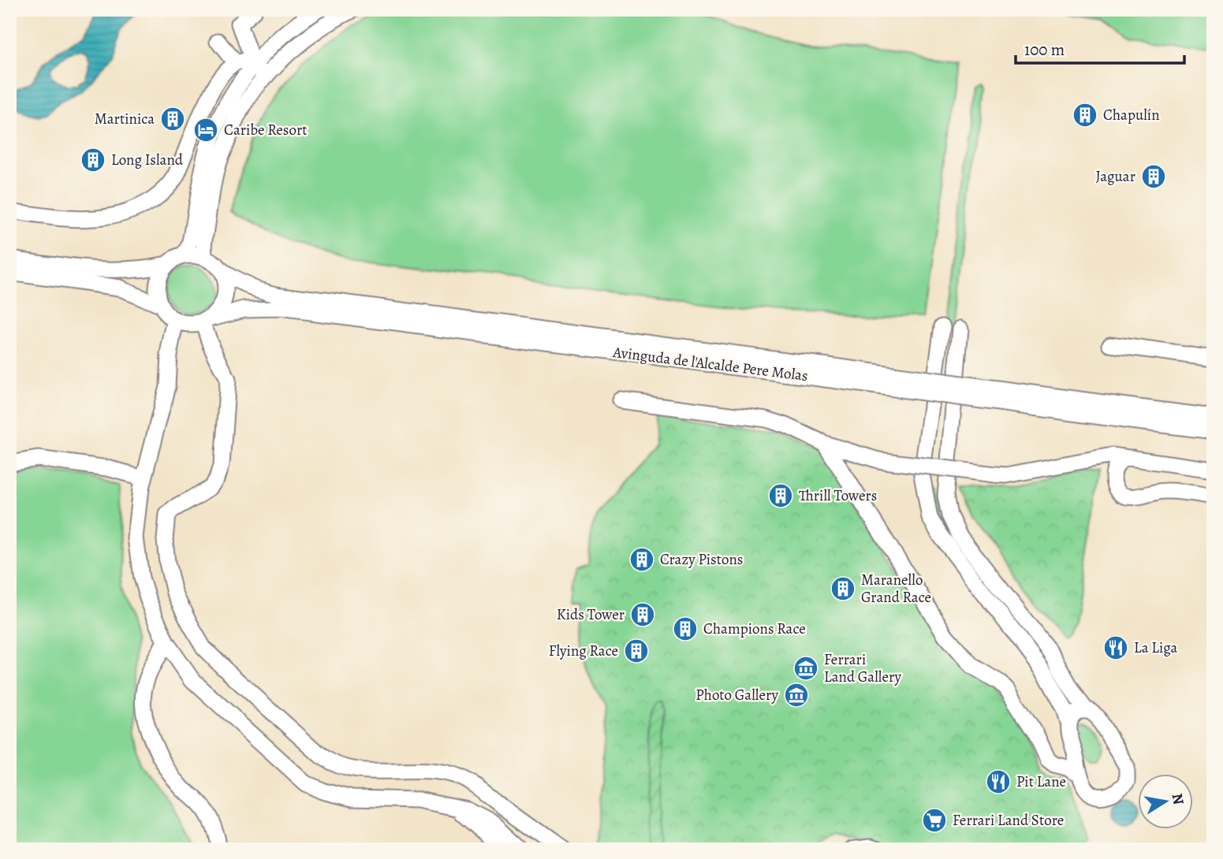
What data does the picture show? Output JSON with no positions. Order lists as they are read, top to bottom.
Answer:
{
  "streets": {
    "street": ["Avinguda de l'Alcalde Pere Molas"]
  },
  "places": {
    "building": [
      "Chapulín",
      "Martinica",
      "Long Island",
      "Jaguar",
      "Thrill Towers",
      "Crazy Pistons",
      "Maranello Grand Race",
      "Kids Tower",
      "Champions Race",
      "Flying Race"
    ],
    "hotel": ["Caribe Resort"],
    "restaurant": ["La Liga", "Pit Lane"],
    "museum": ["Ferrari Land Gallery", "Photo Gallery"],
    "supermarket": ["Ferrari Land Store"]
  },
  "scale_bar": "100 m",
  "north": "right"
}
